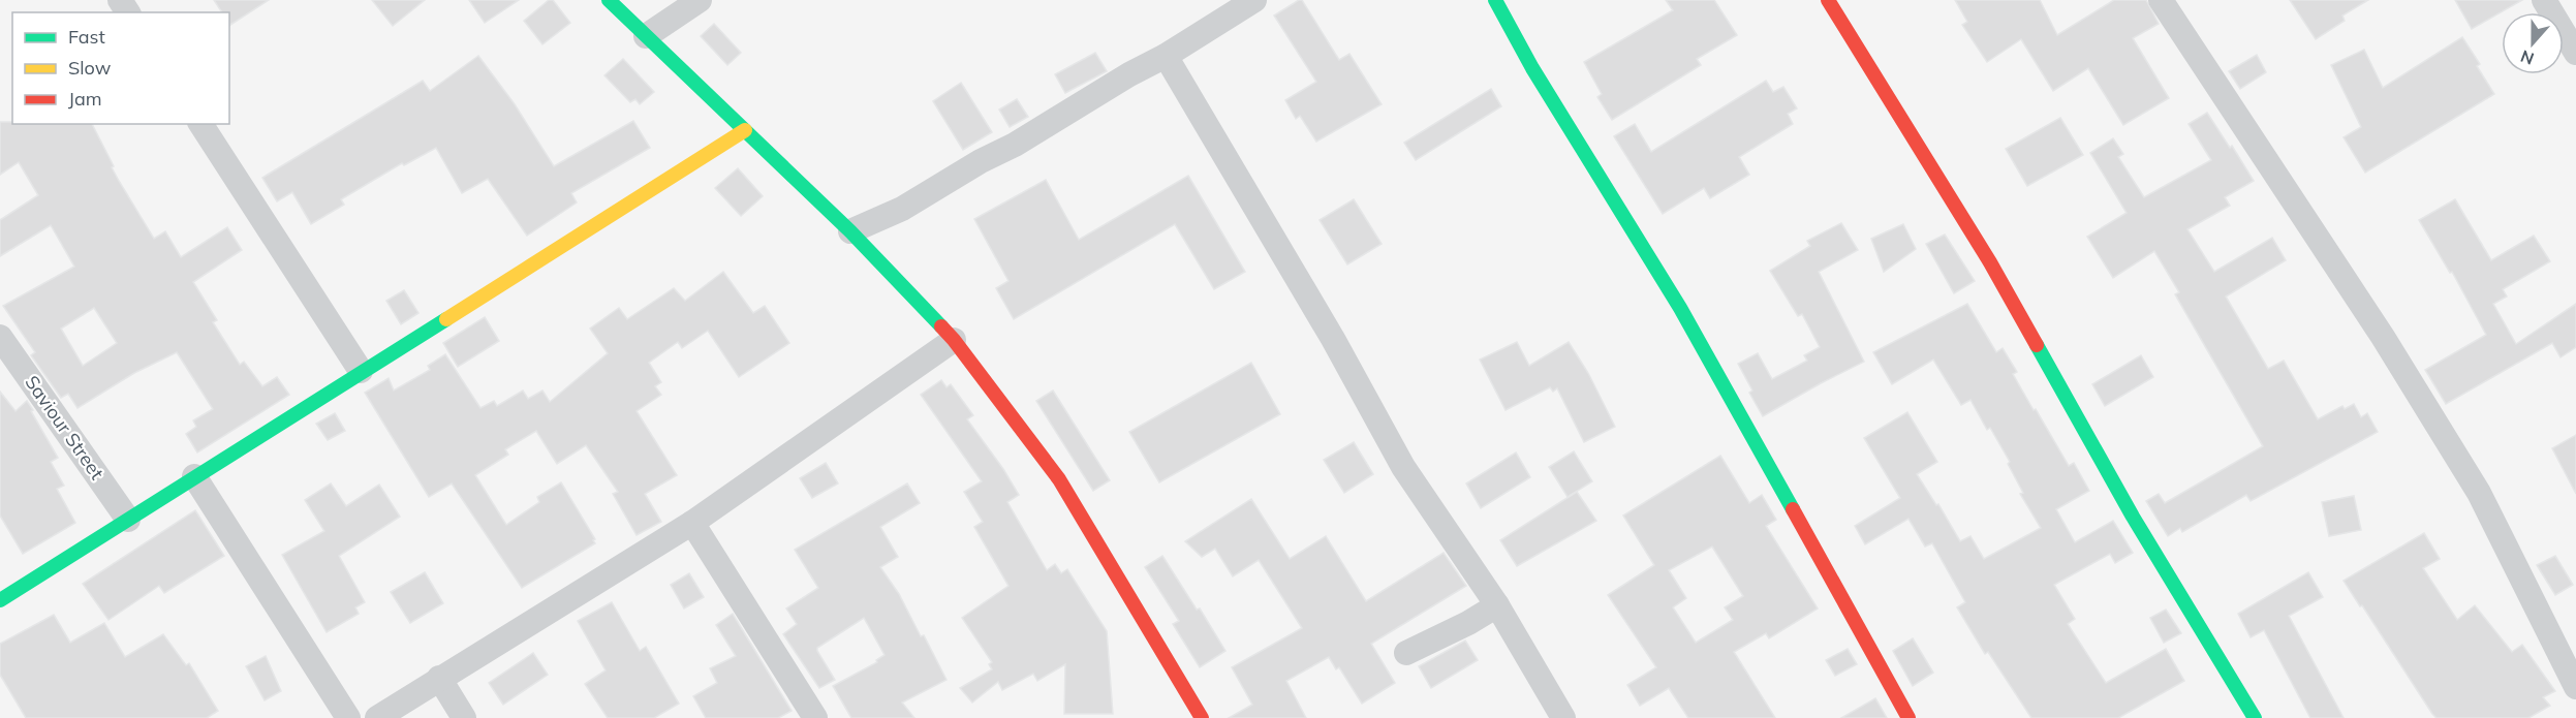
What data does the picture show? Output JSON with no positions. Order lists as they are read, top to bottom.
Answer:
{
  "streets": {
    "street": ["Saviour Street"]
  },
  "legend": ["Fast", "Slow", "Jam"],
  "north": "bottom"
}
